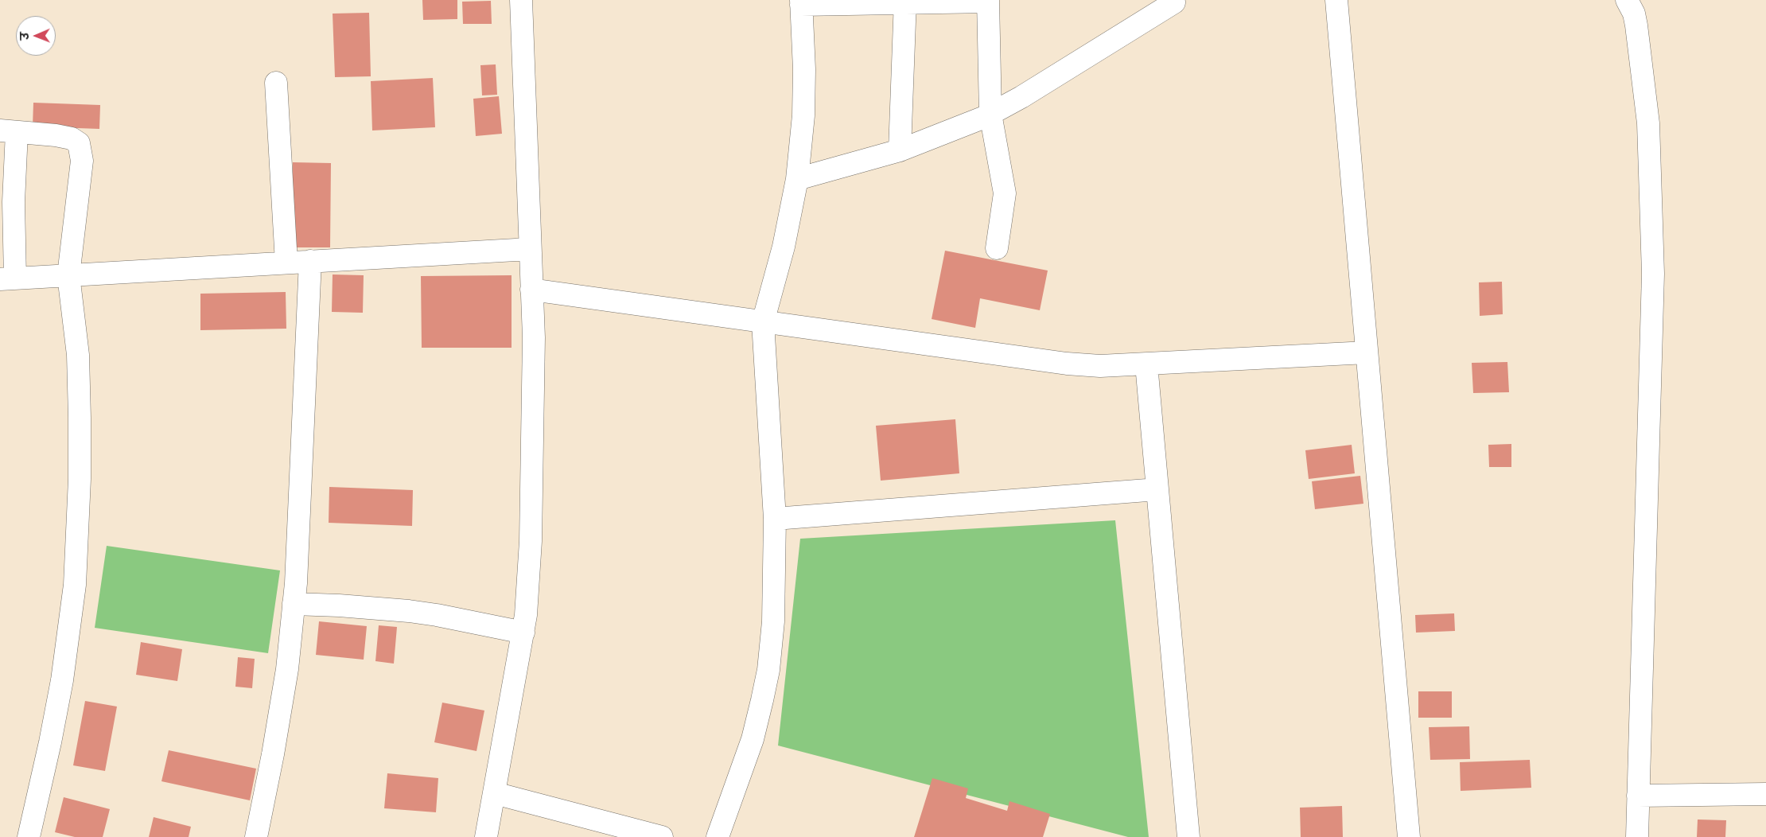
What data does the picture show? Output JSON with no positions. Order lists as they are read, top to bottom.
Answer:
{
  "north": "left"
}
